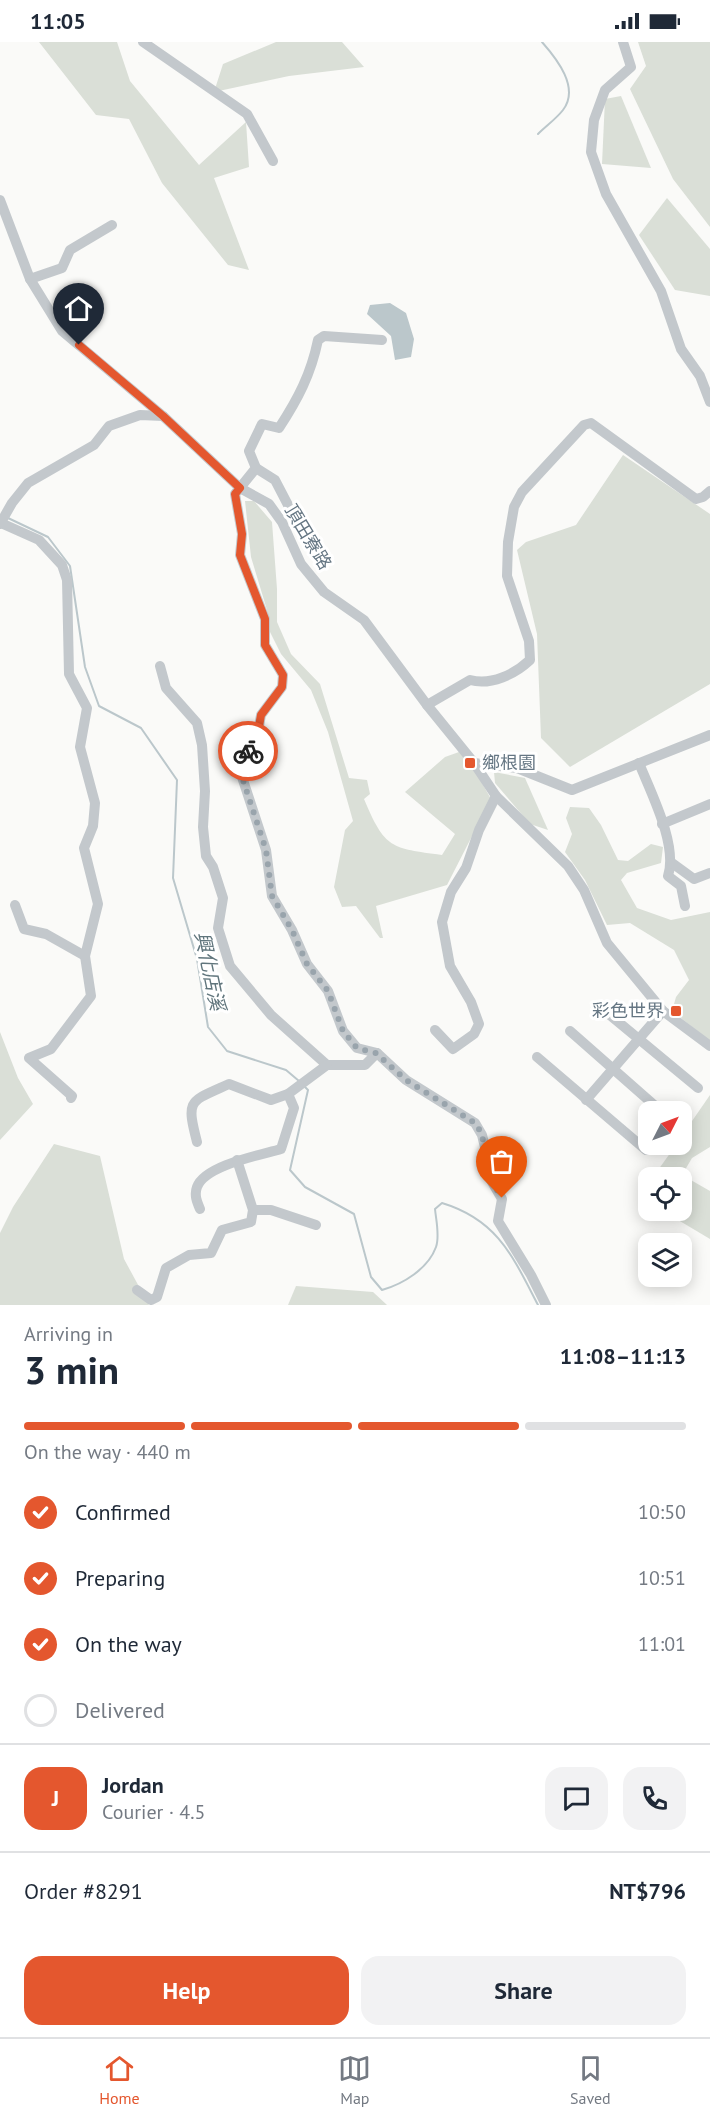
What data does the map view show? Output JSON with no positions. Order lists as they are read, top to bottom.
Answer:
{
  "streets": {
    "street": ["頂田寮路"]
  },
  "water": ["興化店溪"],
  "places": {
    "transit": ["鄉根園", "彩色世界"]
  },
  "north": "top right",
  "page": {
    "status": "11:05",
    "heading": ["3 min", "Arriving in", "11:08–11:13"],
    "panel": [
      "Jordan",
      "Courier · 4.5",
      "Order #8291",
      "NT$796"
    ],
    "bar": "On the way · 440 m",
    "list": [
      ["Confirmed", "10:50"],
      ["Preparing", "10:51"],
      ["On the way", "11:01"],
      "Delivered"
    ],
    "round": "J",
    "buttons": ["Help", "Share"],
    "tabs": ["Home", "Map", "Saved"]
  }
}
